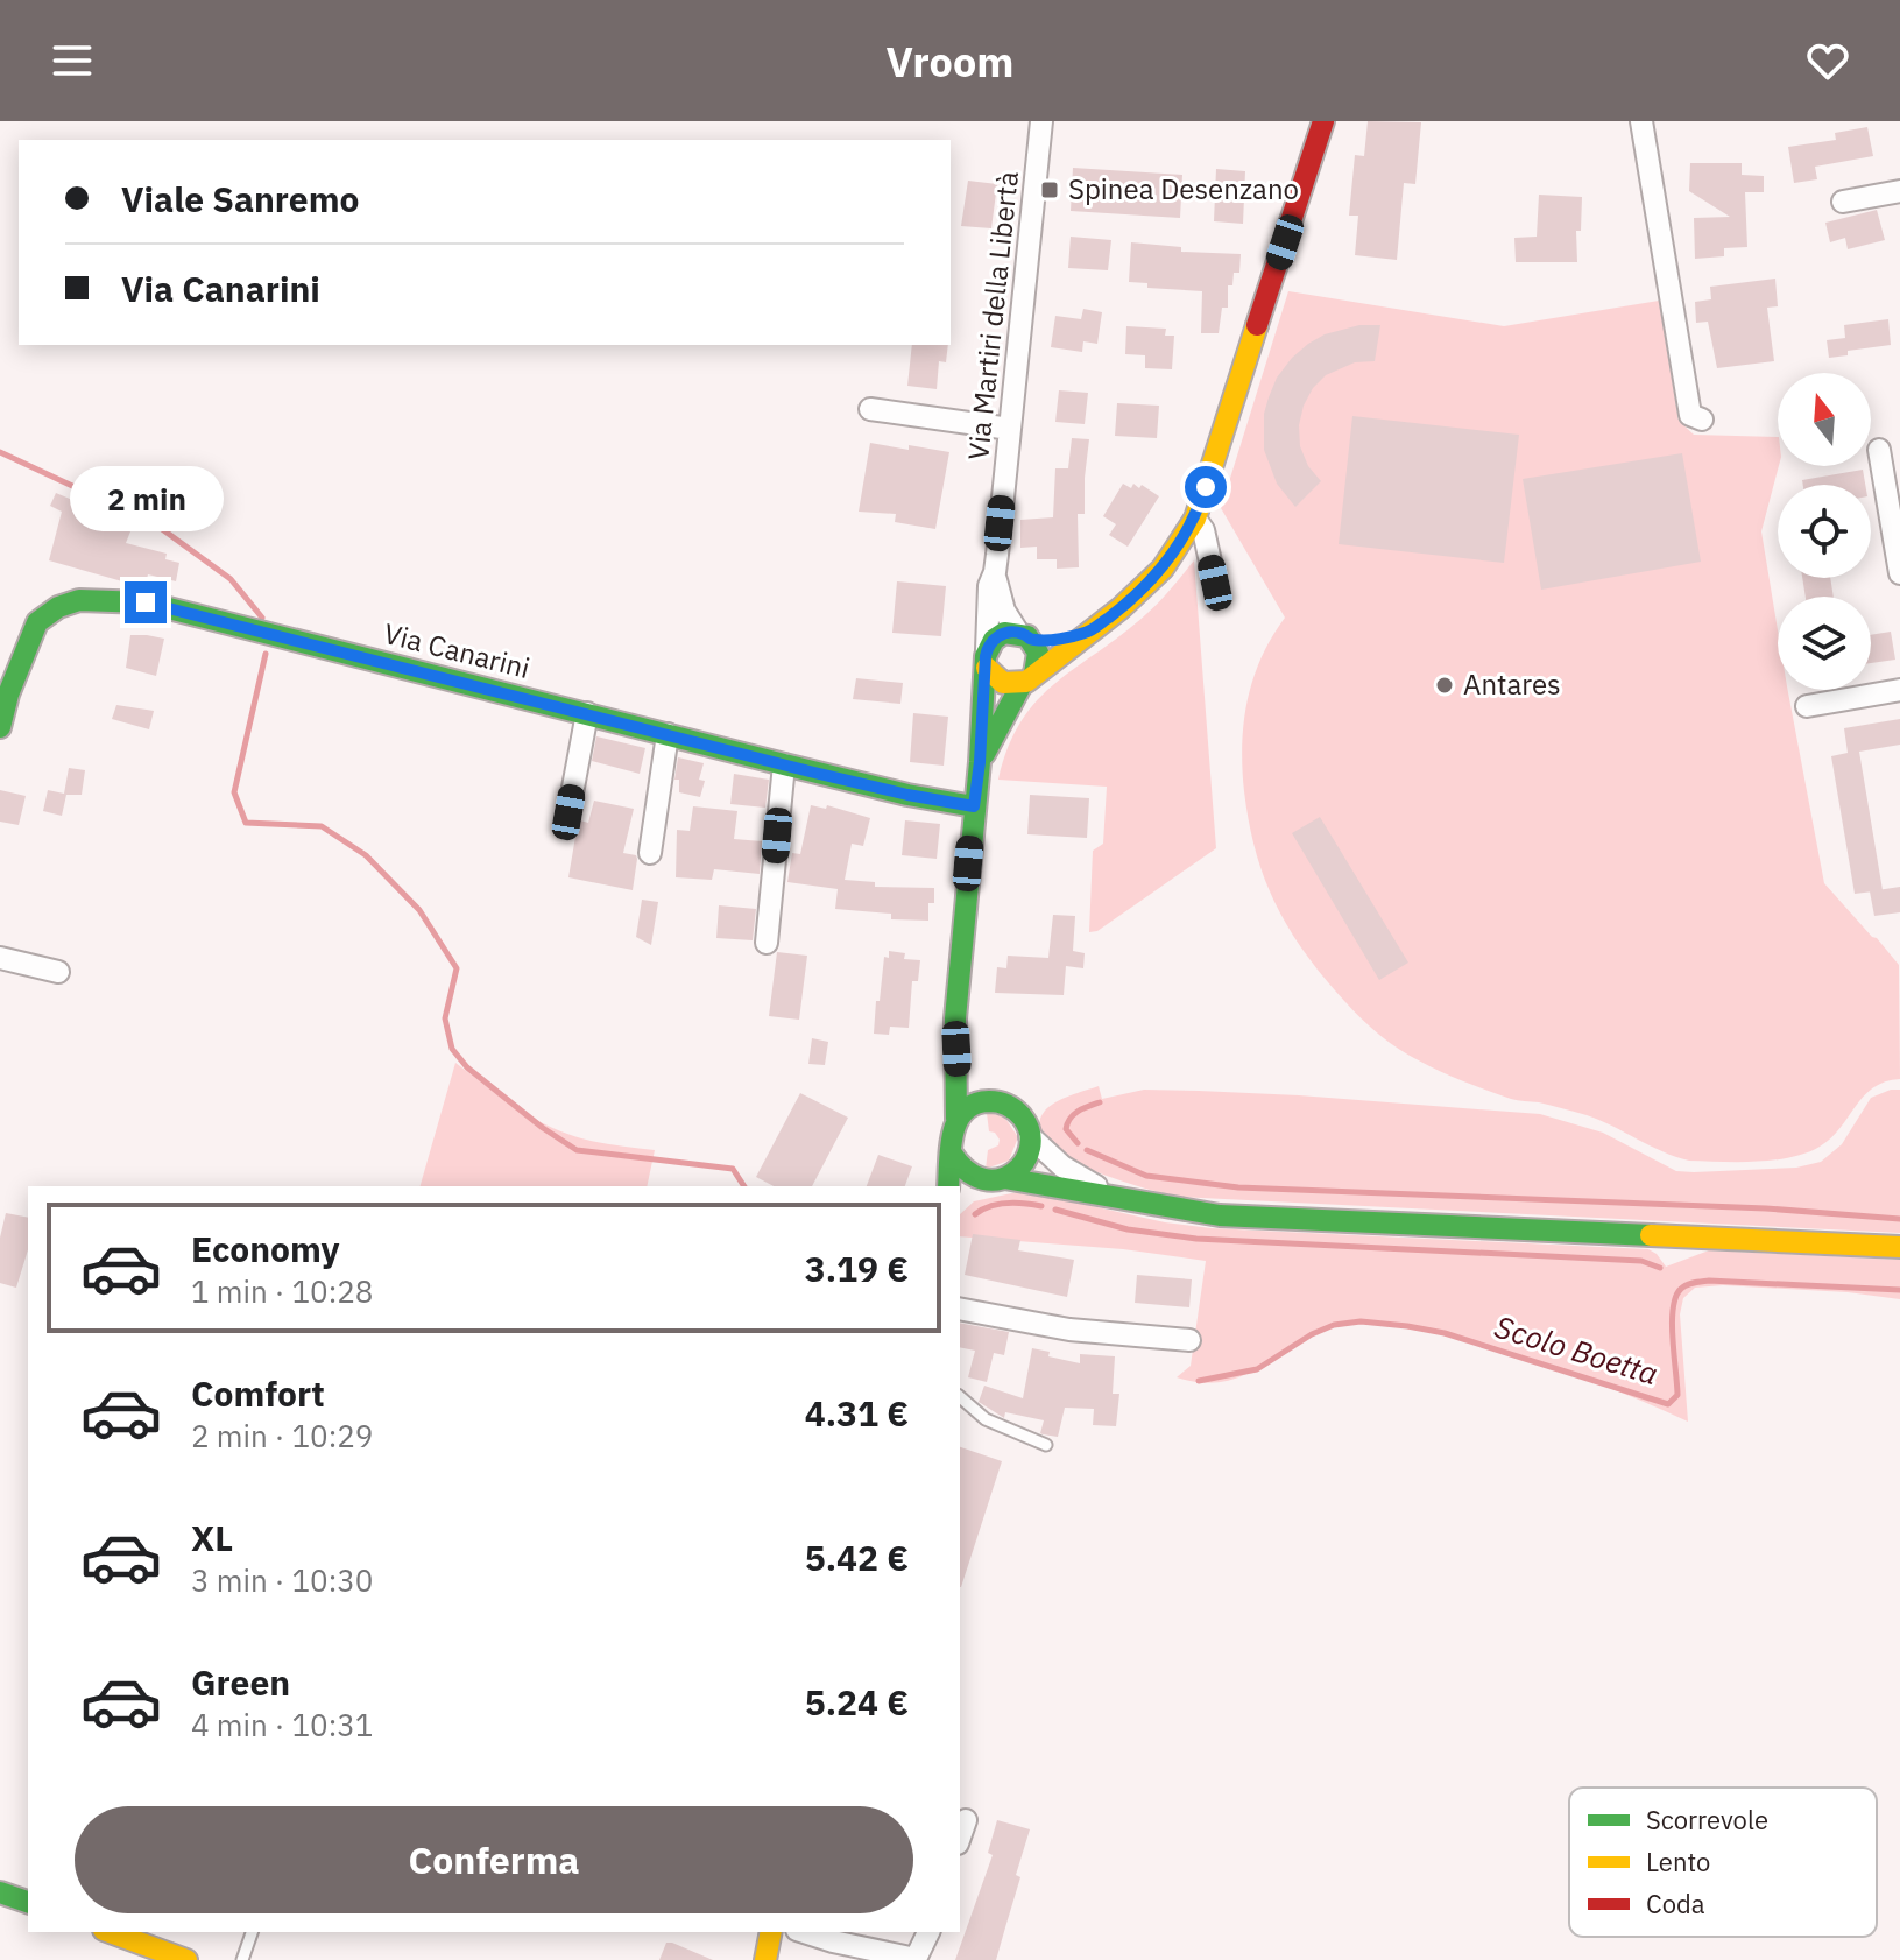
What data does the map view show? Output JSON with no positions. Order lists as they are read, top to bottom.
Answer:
{
  "streets": {
    "street": ["Via Martiri della Libertà", "Via Canarini"]
  },
  "crossings": [
    ["Via Martiri della Libertà", "Via Canarini"]
  ],
  "water": ["Scolo Boetta"],
  "places": {
    "transit": ["Spinea Desenzano"],
    "other": ["Antares"]
  },
  "legend": ["Scorrevole", "Lento", "Coda"],
  "north": "top",
  "page": {
    "header": "Vroom",
    "banner": ["Viale Sanremo", "Via Canarini"],
    "bubble": "2 min",
    "list": [
      {
        "name": "Economy",
        "note": "1 min · 10:28",
        "value": "3.19 €"
      },
      {
        "name": "Comfort",
        "note": "2 min · 10:29",
        "value": "4.31 €"
      },
      {
        "name": "XL",
        "note": "3 min · 10:30",
        "value": "5.42 €"
      },
      {
        "name": "Green",
        "note": "4 min · 10:31",
        "value": "5.24 €"
      }
    ],
    "buttons": "Conferma"
  }
}
